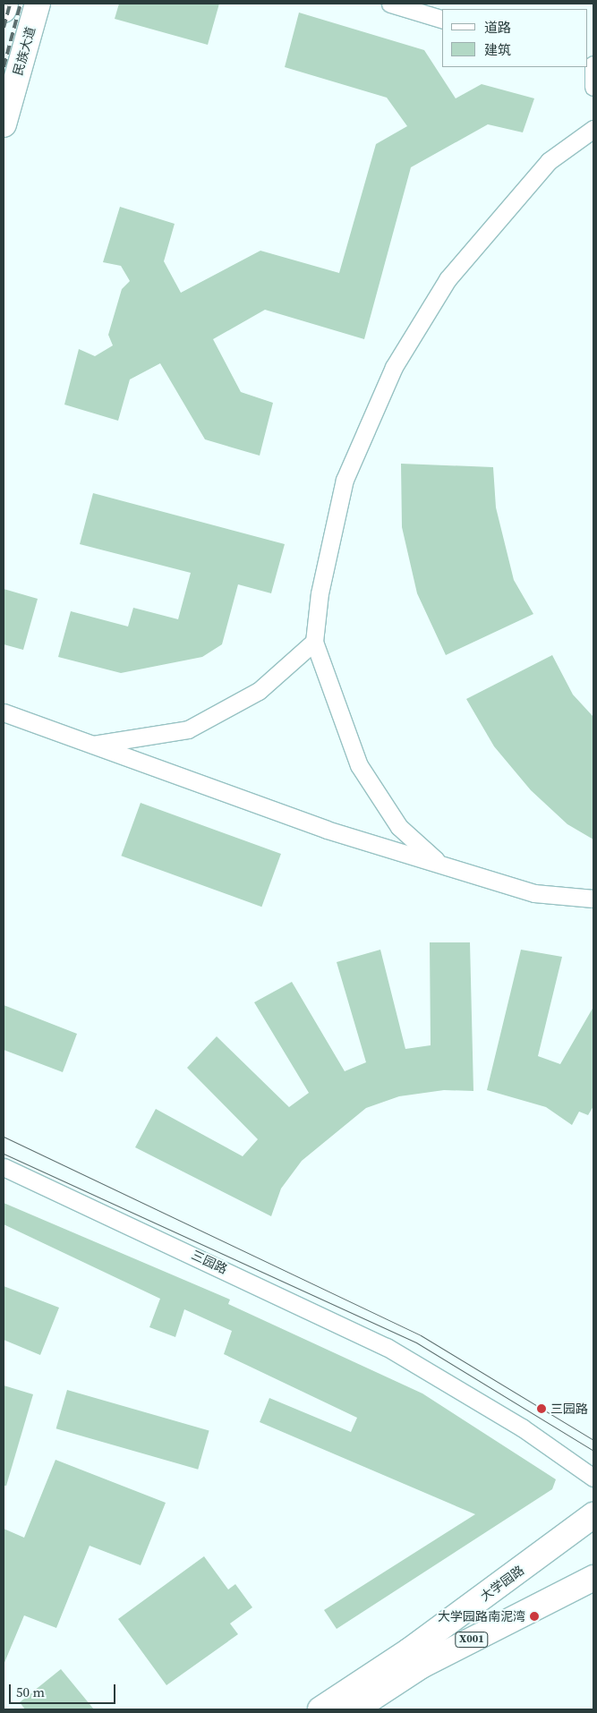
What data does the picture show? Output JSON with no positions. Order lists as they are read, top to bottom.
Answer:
{
  "streets": {
    "main road": ["民族大道", "大学园路", "X001"],
    "street": ["三园路"]
  },
  "places": ["三园路", "大学园路南泥湾"],
  "legend": ["道路", "建筑"],
  "scale_bar": "50 m"
}
